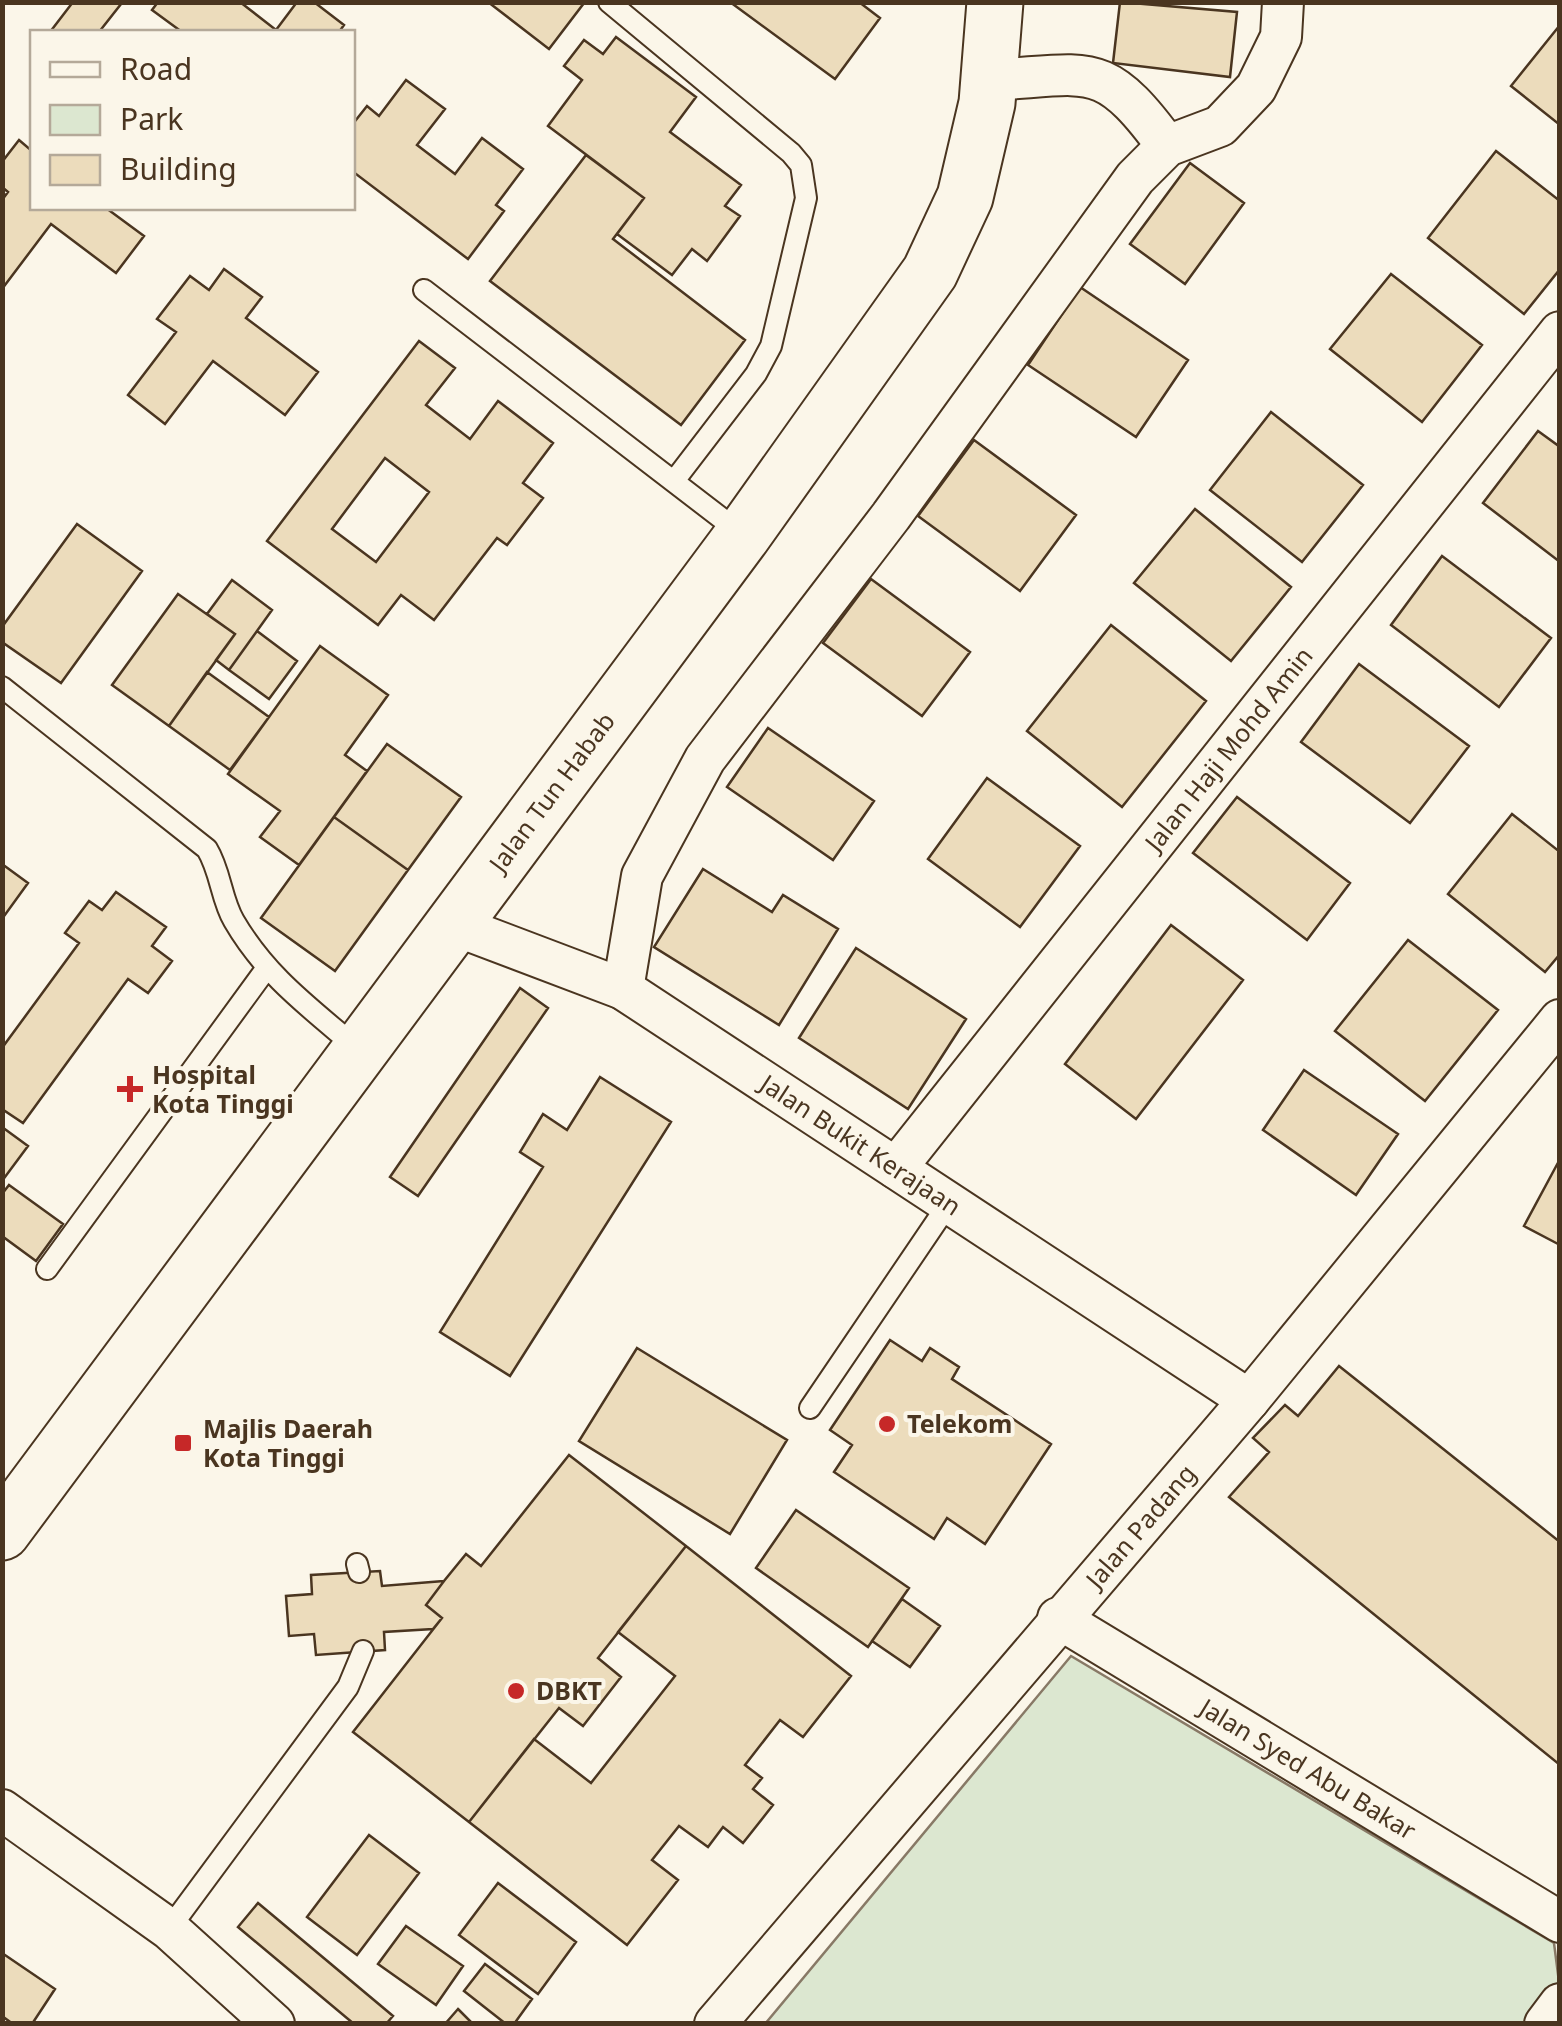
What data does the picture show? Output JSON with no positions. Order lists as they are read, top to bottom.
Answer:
{
  "streets": {
    "highway": ["Jalan Tun Habab"],
    "street": [
      "Jalan Haji Mohd Amin",
      "Jalan Bukit Kerajaan",
      "Jalan Padang",
      "Jalan Syed Abu Bakar"
    ]
  },
  "crossings": [
    ["Jalan Haji Mohd Amin", "Jalan Bukit Kerajaan"],
    ["Jalan Tun Habab", "Jalan Bukit Kerajaan"],
    ["Jalan Bukit Kerajaan", "Jalan Padang"],
    ["Jalan Padang", "Jalan Syed Abu Bakar"]
  ],
  "places": {
    "health": ["Hospital Kota Tinggi"],
    "other": ["Telekom", "DBKT"],
    "transit": ["Majlis Daerah Kota Tinggi"]
  },
  "legend": ["Road", "Park", "Building"]
}
